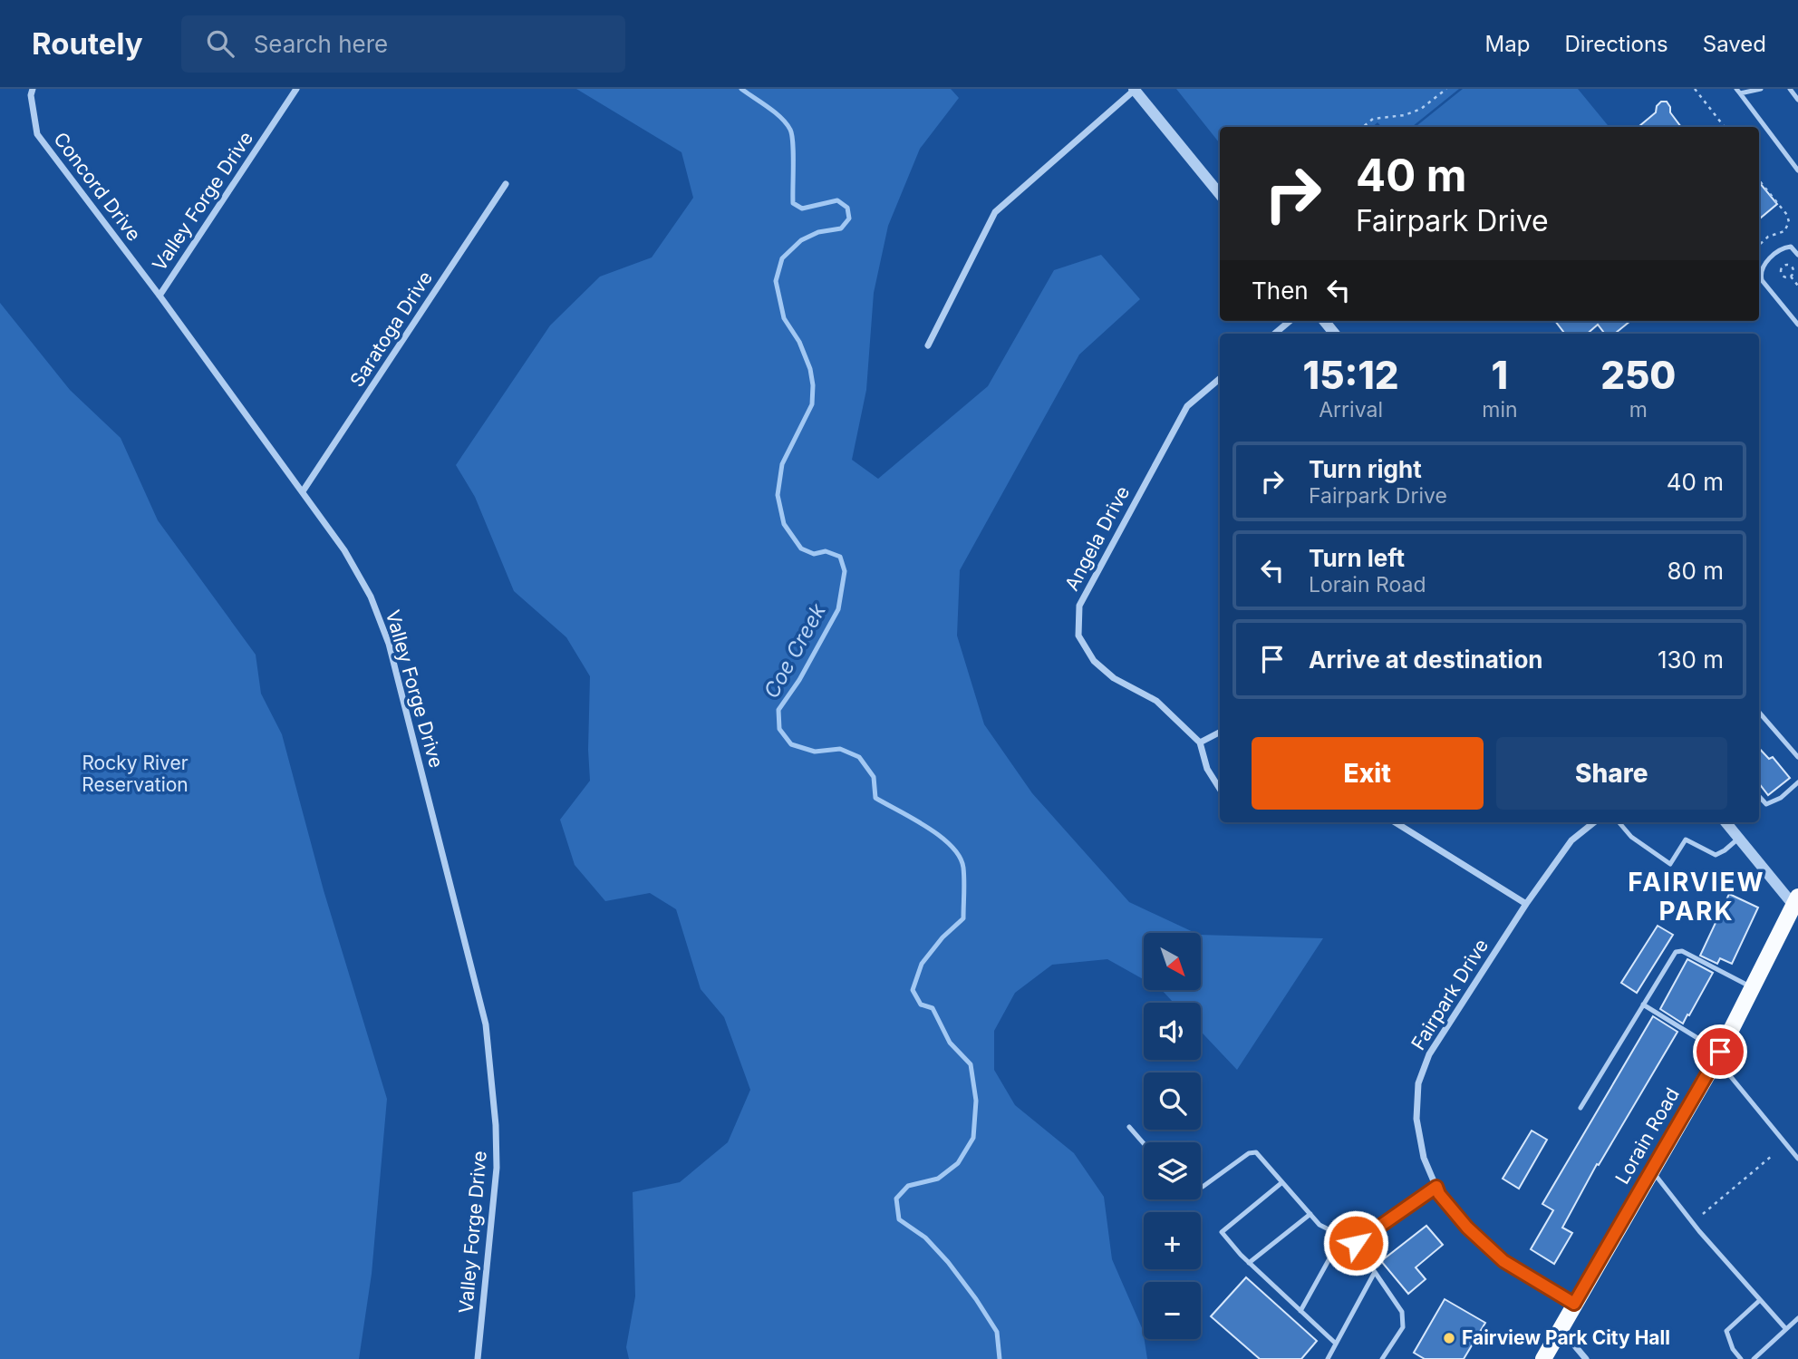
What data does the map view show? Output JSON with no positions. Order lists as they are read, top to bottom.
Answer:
{
  "streets": {
    "main road": ["Lorain Road"],
    "street": [
      "Concord Drive",
      "Valley Forge Drive",
      "Saratoga Drive",
      "Angela Drive",
      "Fairpark Drive"
    ]
  },
  "crossings": [
    ["Concord Drive", "Valley Forge Drive"],
    ["Valley Forge Drive", "Saratoga Drive"],
    ["Fairpark Drive", "Lorain Road"]
  ],
  "districts": ["FAIRVIEW PARK"],
  "water": ["Coe Creek"],
  "parks": ["Rocky River Reservation"],
  "places": ["Fairview Park City Hall"],
  "north": "bottom right",
  "page": {
    "header": "Routely",
    "search": "Search here",
    "nav": ["Map", "Directions", "Saved"],
    "turn": ["40 m", "Fairpark Drive"],
    "then": "Then",
    "eta": [
      "15:12",
      "Arrival",
      "1",
      "min",
      "250",
      "m"
    ],
    "list": [
      {
        "name": "Turn right",
        "note": "Fairpark Drive",
        "value": "40 m"
      },
      {
        "name": "Turn left",
        "note": "Lorain Road",
        "value": "80 m"
      },
      {
        "name": "Arrive at destination",
        "value": "130 m"
      }
    ],
    "buttons": ["Exit", "Share"],
    "map_buttons": ["+", "−"]
  }
}
